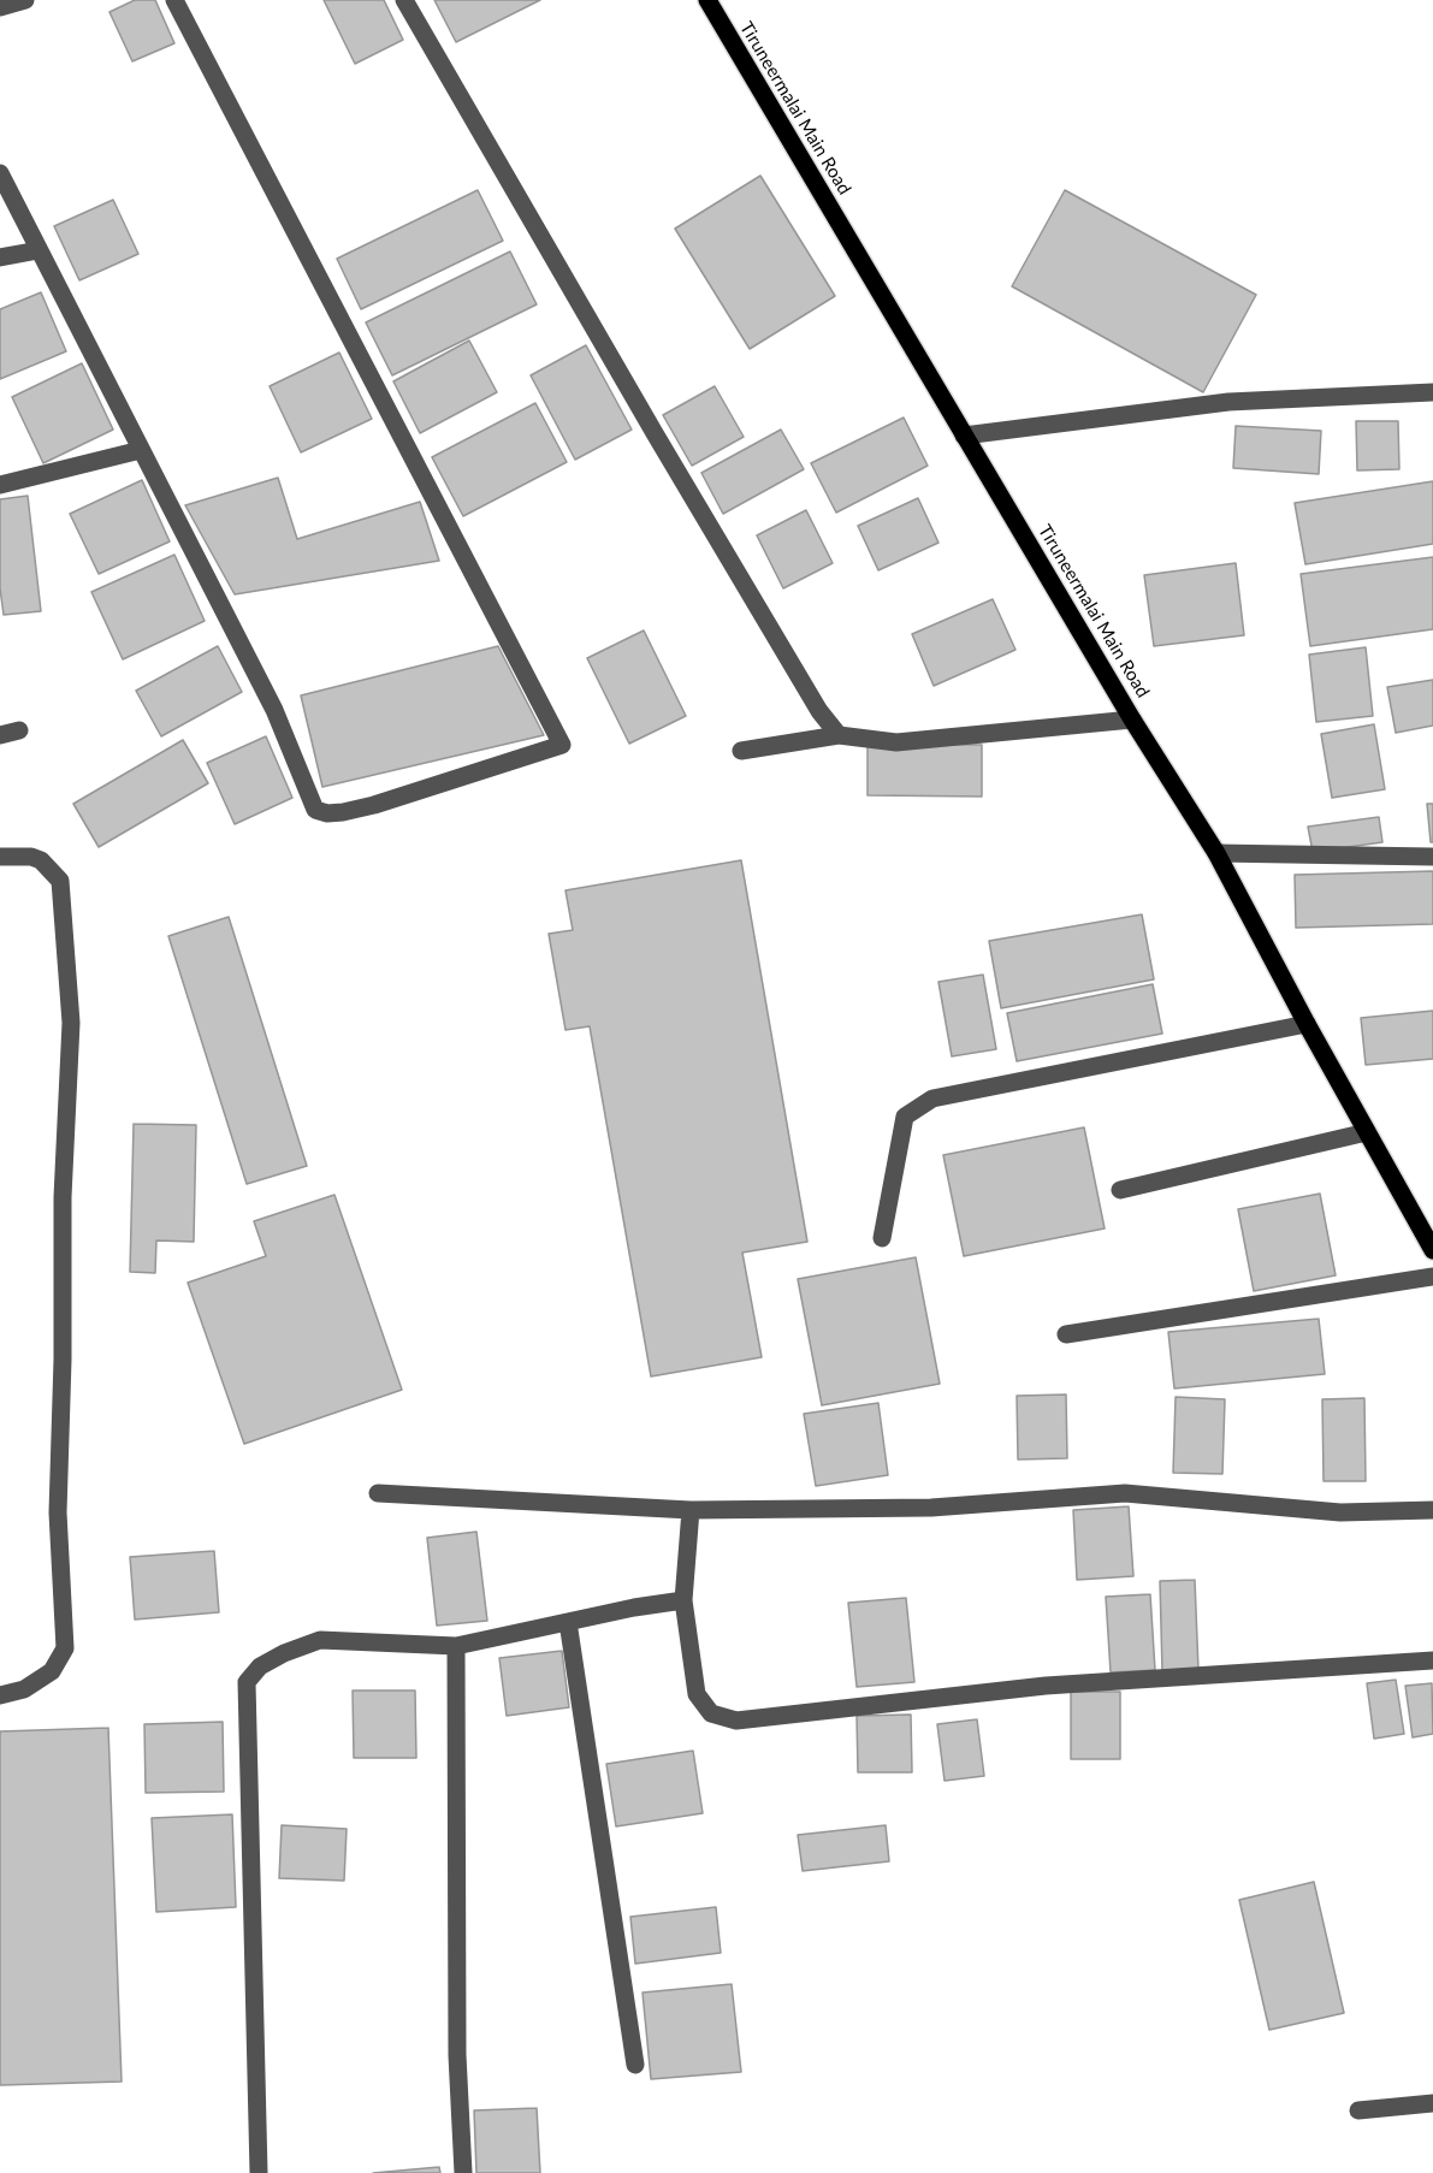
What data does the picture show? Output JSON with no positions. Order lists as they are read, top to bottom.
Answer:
{
  "streets": {
    "main road": ["Tiruneermalai Main Road"]
  }
}
